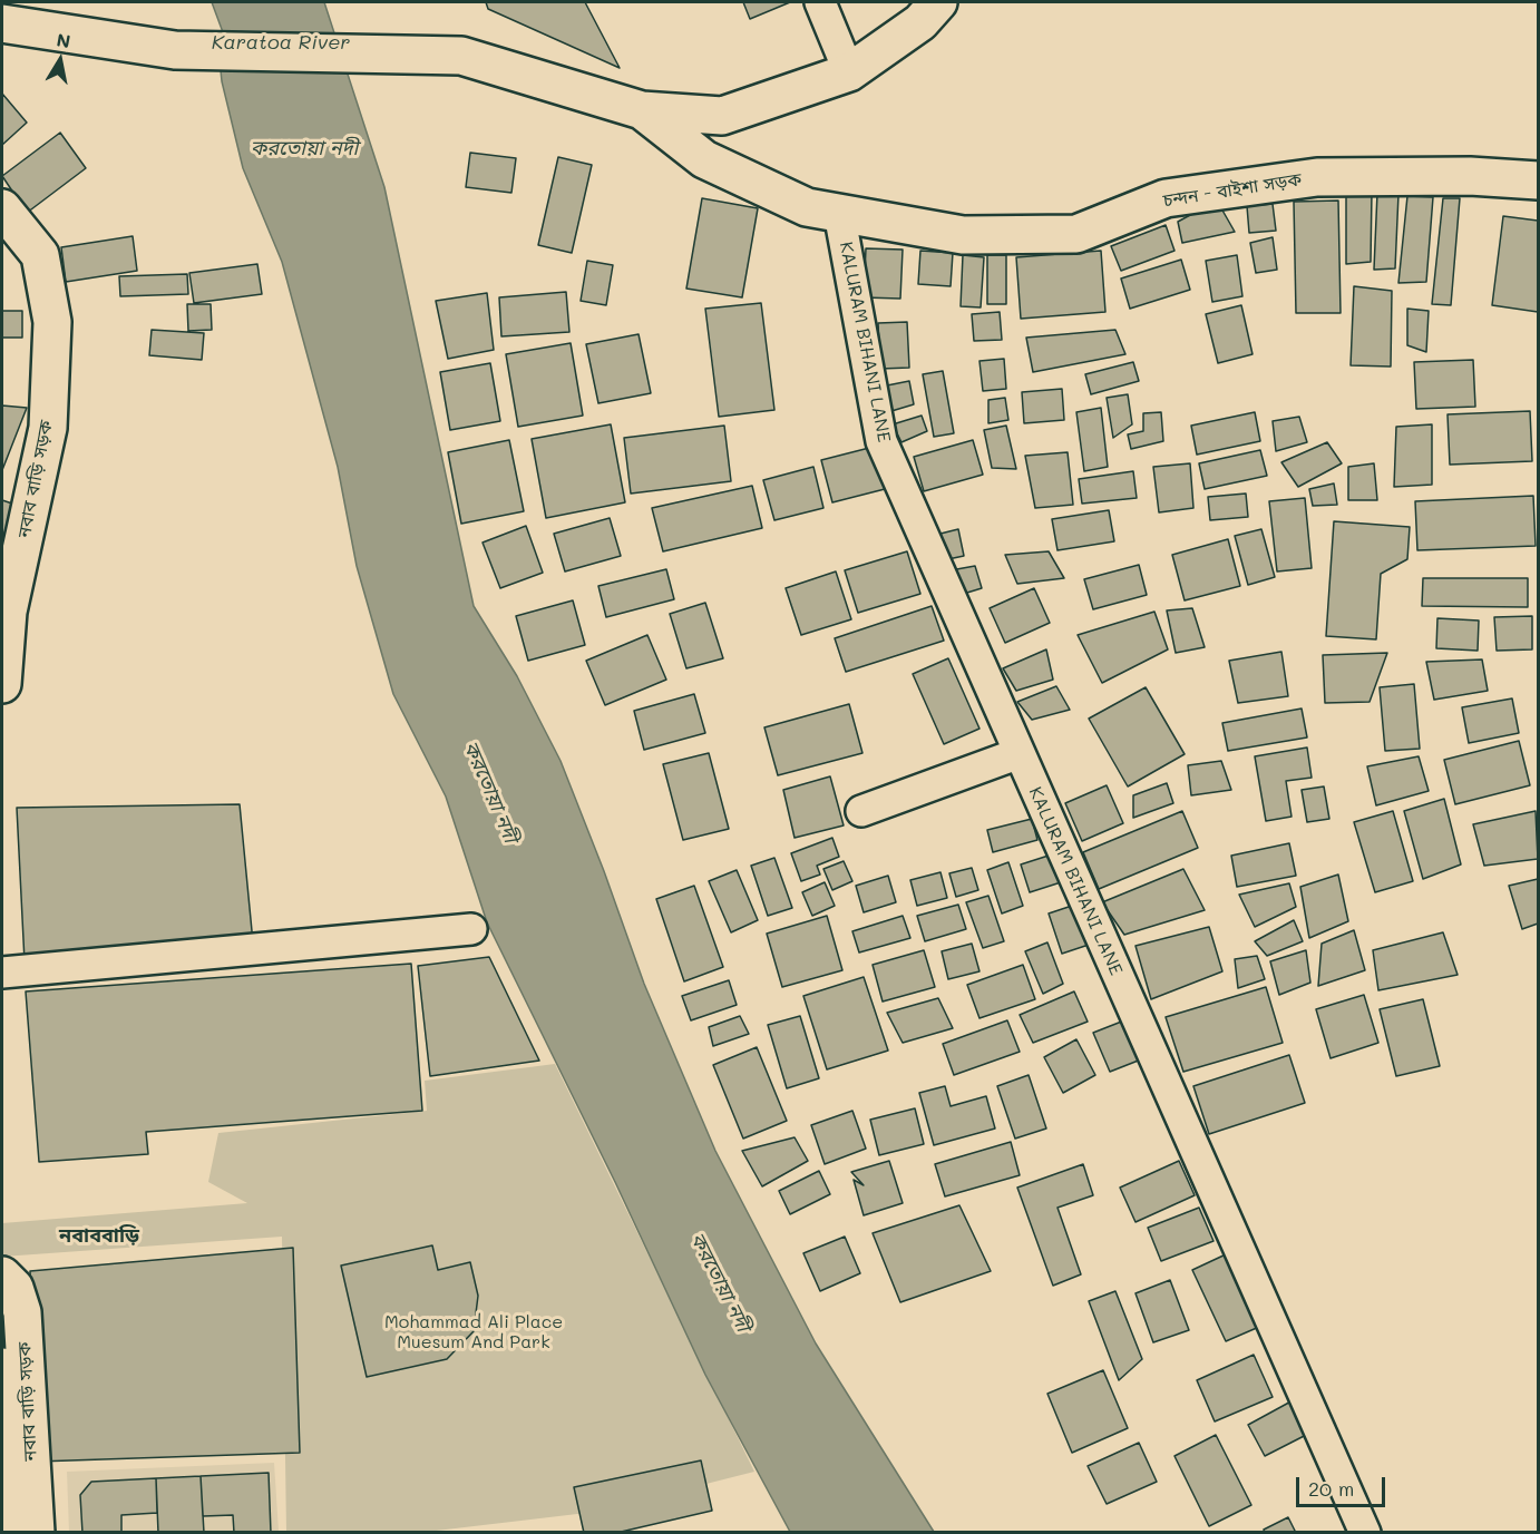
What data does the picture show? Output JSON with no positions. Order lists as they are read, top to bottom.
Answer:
{
  "streets": {
    "main road": ["চন্দন - বাইশা সড়ক", "নবাব বাড়ি সড়ক"],
    "street": ["KALURAM BIHANI LANE"]
  },
  "crossings": [
    ["চন্দন - বাইশা সড়ক", "KALURAM BIHANI LANE"]
  ],
  "districts": ["নবাববাড়ি"],
  "water": ["Karatoa River", "করতোয়া নদী"],
  "parks": ["Mohammad Ali Place Muesum And Park"],
  "scale_bar": "20 m",
  "north": "top"
}
